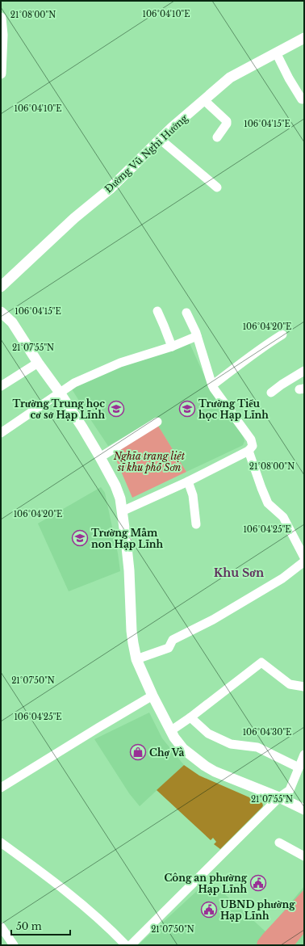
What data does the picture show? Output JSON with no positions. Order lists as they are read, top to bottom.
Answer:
{
  "streets": {
    "street": ["Đường Vũ Nghi Hướng"]
  },
  "districts": ["Khu Sơn"],
  "parks": ["Nghĩa trang liệt sĩ khu phố Sơn"],
  "places": {
    "school or university": ["Trường Trung học cơ sở Hạp Lĩnh", "Trường Tiểu học Hạp Lĩnh", "Trường Mầm non Hạp Lĩnh"],
    "shop": ["Chợ Và"],
    "public building": ["Công an phường Hạp Lĩnh", "UBND phường Hạp Lĩnh"]
  },
  "scale_bar": "50 m",
  "coordinates": [
    "106°04'10\"E",
    "21°08'00\"N",
    "106°04'15\"E",
    "106°04'20\"E",
    "21°07'55\"N",
    "106°04'25\"E",
    "21°07'50\"N",
    "106°04'30\"E"
  ]
}
